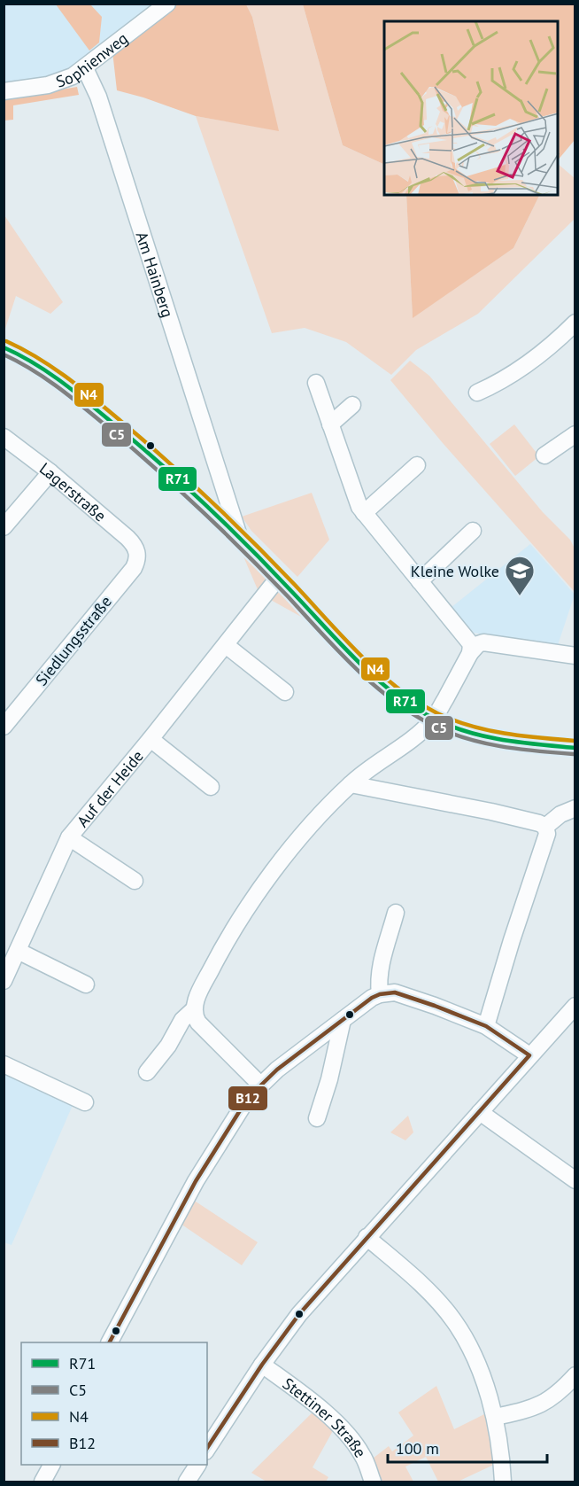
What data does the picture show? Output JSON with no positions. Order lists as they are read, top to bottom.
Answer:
{
  "streets": {
    "street": [
      "Sophienweg",
      "Am Hainberg",
      "Lagerstraße",
      "Siedlungsstraße",
      "Auf der Heide",
      "Stettiner Straße"
    ]
  },
  "crossings": [
    ["Sophienweg", "Am Hainberg"],
    ["Lagerstraße", "Siedlungsstraße"]
  ],
  "places": {
    "school or university": ["Kleine Wolke"]
  },
  "lines": [
    "transit line N4",
    "transit line R71",
    "transit line C5",
    "transit line B12"
  ],
  "legend": [
    "R71",
    "C5",
    "N4",
    "B12"
  ],
  "scale_bar": "100 m"
}
